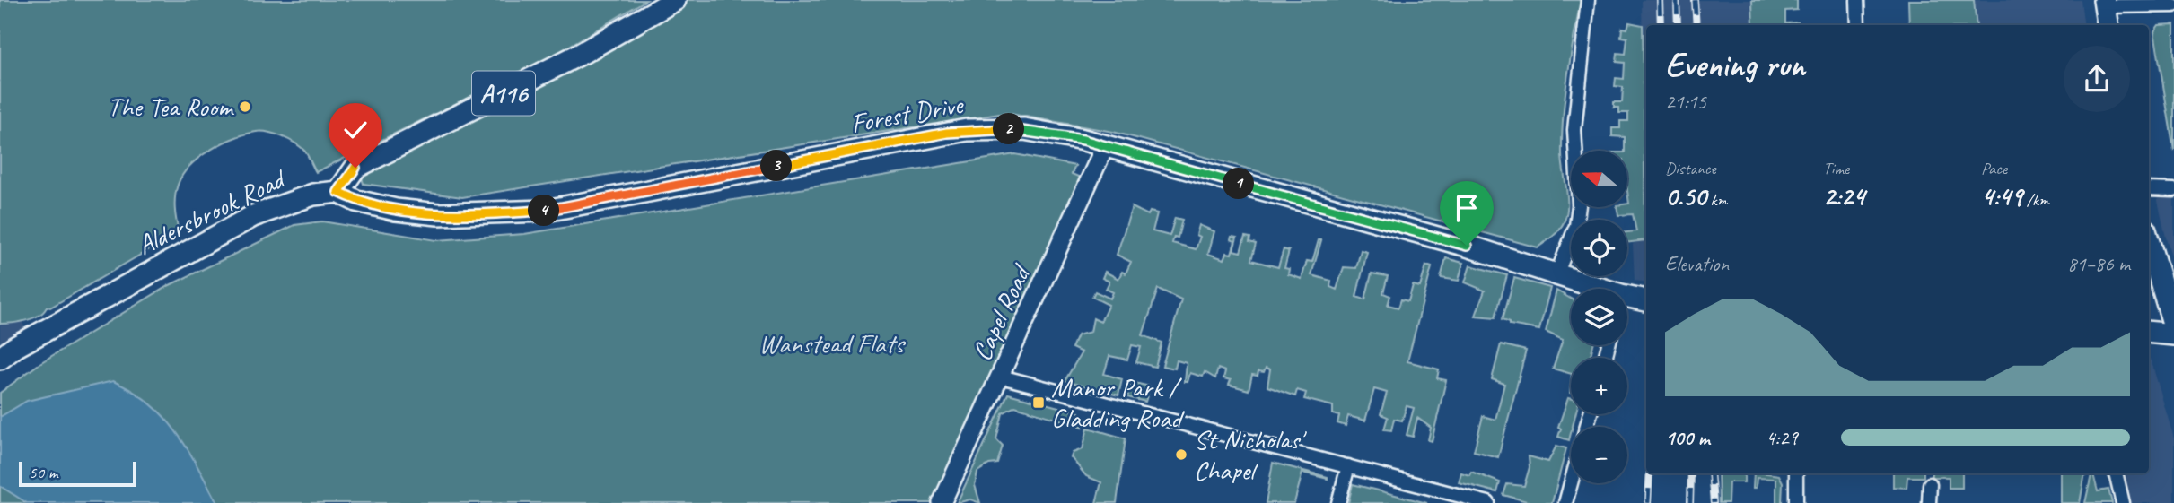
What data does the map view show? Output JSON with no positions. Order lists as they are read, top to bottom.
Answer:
{
  "streets": {
    "main road": ["A116", "Forest Drive", "Aldersbrook Road"],
    "street": ["Capel Road"]
  },
  "crossings": [
    ["A116", "Forest Drive"],
    ["A116", "Aldersbrook Road"],
    ["Forest Drive", "Aldersbrook Road"],
    ["Forest Drive", "Capel Road"]
  ],
  "parks": ["Wanstead Flats"],
  "places": {
    "other": ["The Tea Room", "St Nicholas' Chapel"],
    "transit": ["Manor Park / Gladding Road"]
  },
  "scale_bar": "50 m",
  "north": "left",
  "page": {
    "heading": ["Evening run", "21:15"],
    "pins": [
      "2",
      "3",
      "1",
      "4"
    ],
    "stats": [
      ["Distance", "0.50 km"],
      ["Time", "2:24"],
      ["Pace", "4:49 /km"]
    ],
    "map_buttons": ["+", "−"],
    "chart": ["Elevation", "81–86 m"],
    "list": [
      {
        "name": "100 m",
        "note": "4:29"
      }
    ],
    "scale": "50 m"
  }
}
